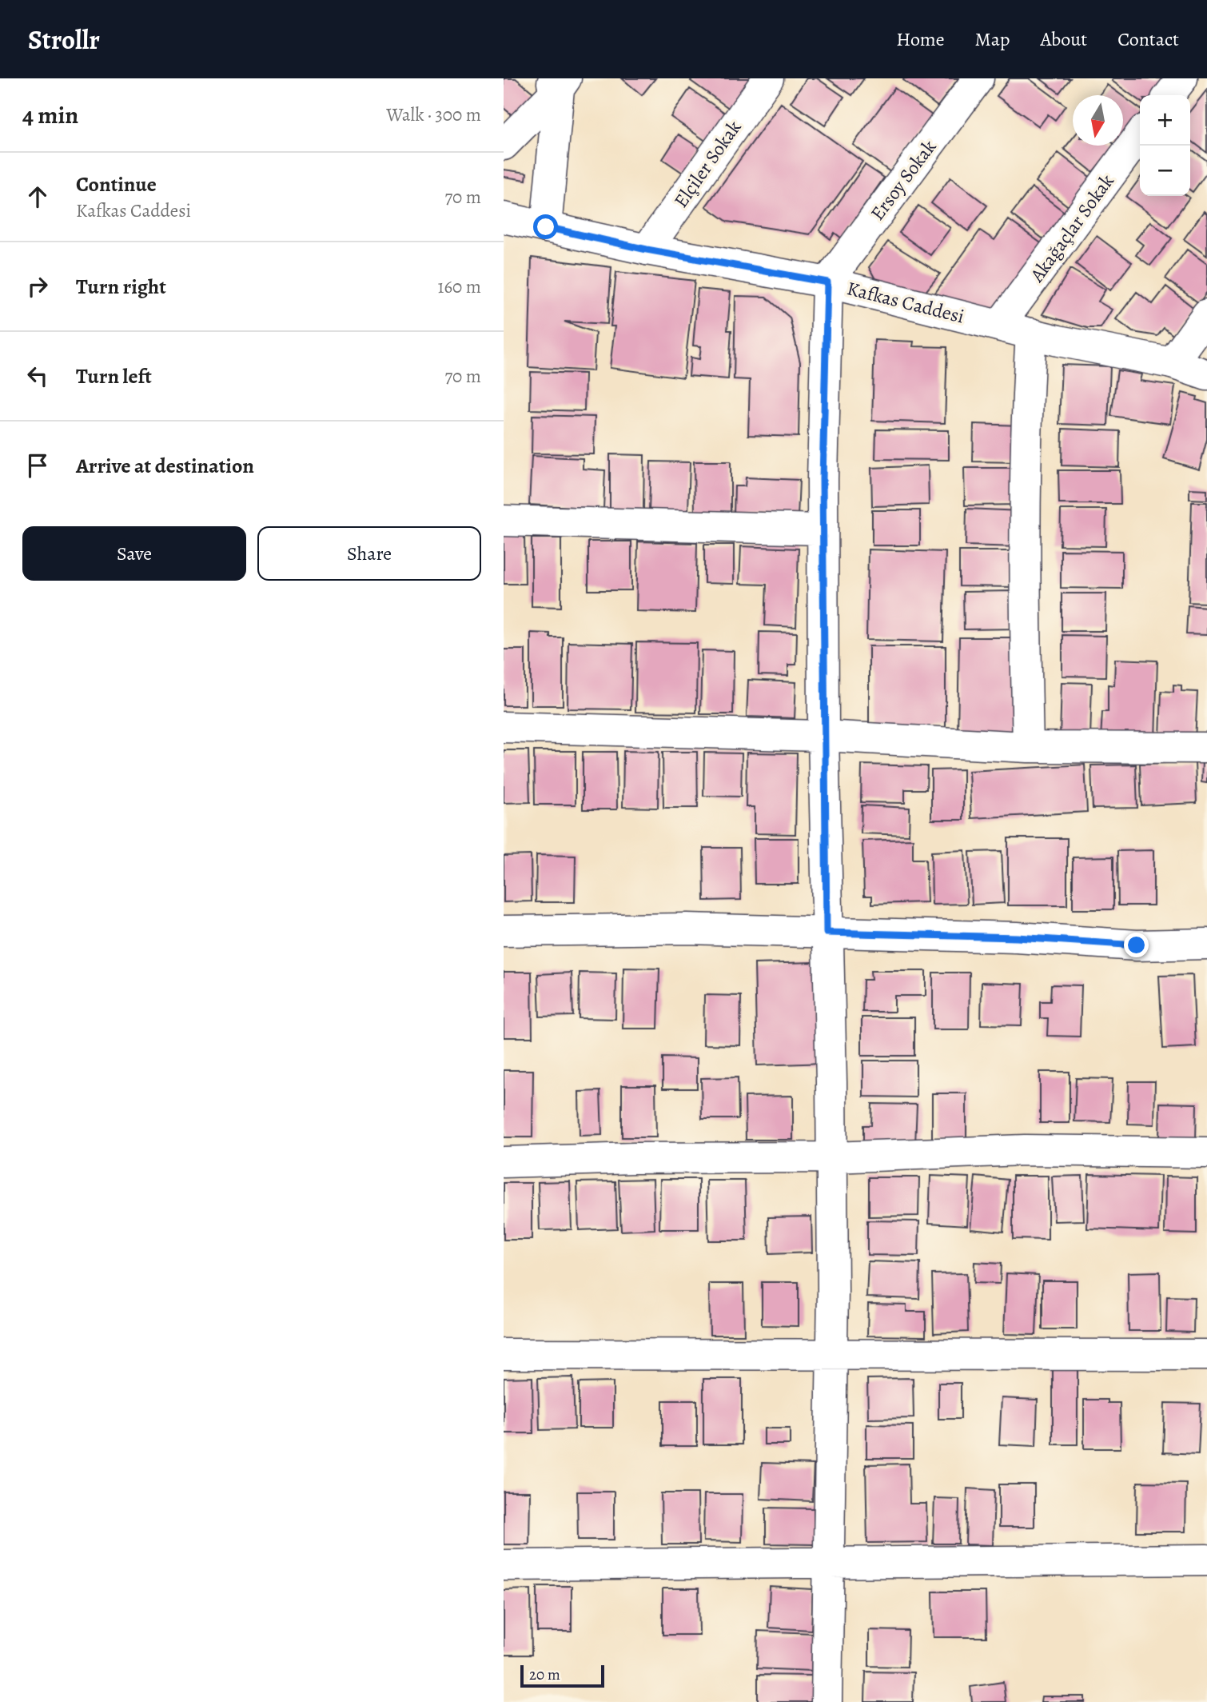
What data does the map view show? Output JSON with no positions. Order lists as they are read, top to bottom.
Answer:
{
  "streets": {
    "street": [
      "Elçiler Sokak",
      "Ersoy Sokak",
      "Akağaçlar Sokak",
      "Kafkas Caddesi"
    ]
  },
  "crossings": [
    ["Elçiler Sokak", "Kafkas Caddesi"],
    ["Ersoy Sokak", "Kafkas Caddesi"],
    ["Akağaçlar Sokak", "Kafkas Caddesi"]
  ],
  "scale_bar": "20 m",
  "north": "bottom",
  "page": {
    "header": "Strollr",
    "nav": [
      "Home",
      "Map",
      "About",
      "Contact"
    ],
    "heading": ["4 min", "Walk · 300 m"],
    "map_buttons": ["+", "−"],
    "list": [
      ["Continue", "Kafkas Caddesi", "70 m"],
      ["Turn right", "160 m"],
      ["Turn left", "70 m"],
      "Arrive at destination"
    ],
    "buttons": ["Save", "Share"],
    "scale": "20 m"
  }
}
